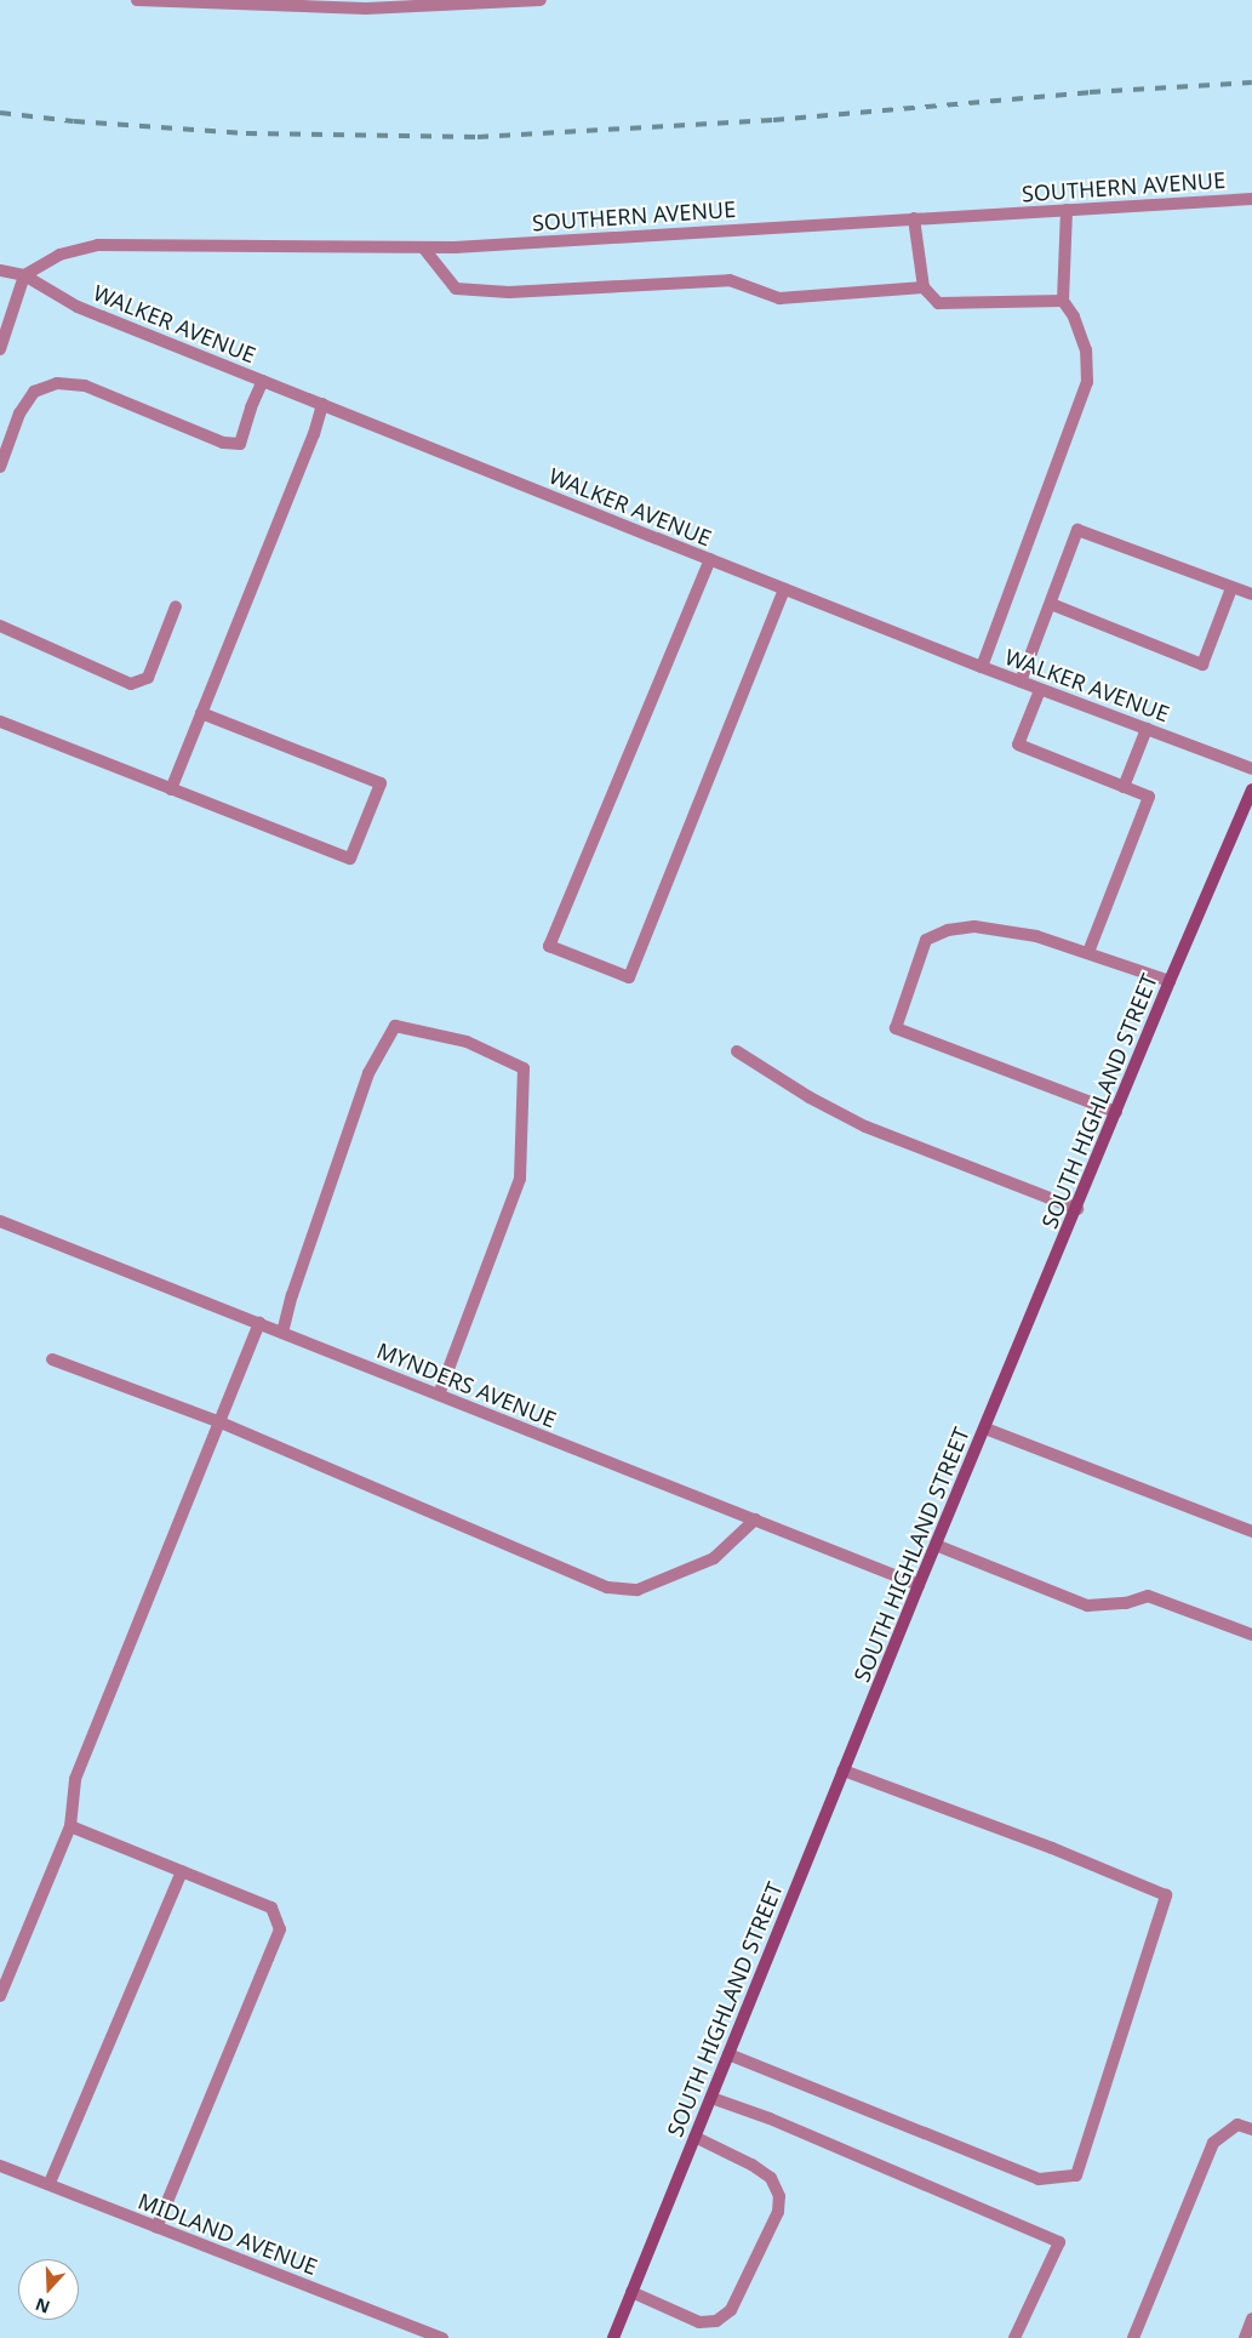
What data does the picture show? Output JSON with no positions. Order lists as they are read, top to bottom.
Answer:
{
  "streets": {
    "main road": ["SOUTH HIGHLAND STREET"],
    "street": [
      "SOUTHERN AVENUE",
      "WALKER AVENUE",
      "MYNDERS AVENUE",
      "MIDLAND AVENUE"
    ]
  },
  "crossings": [
    ["SOUTHERN AVENUE", "WALKER AVENUE"],
    ["SOUTH HIGHLAND STREET", "MYNDERS AVENUE"]
  ],
  "north": "bottom"
}
